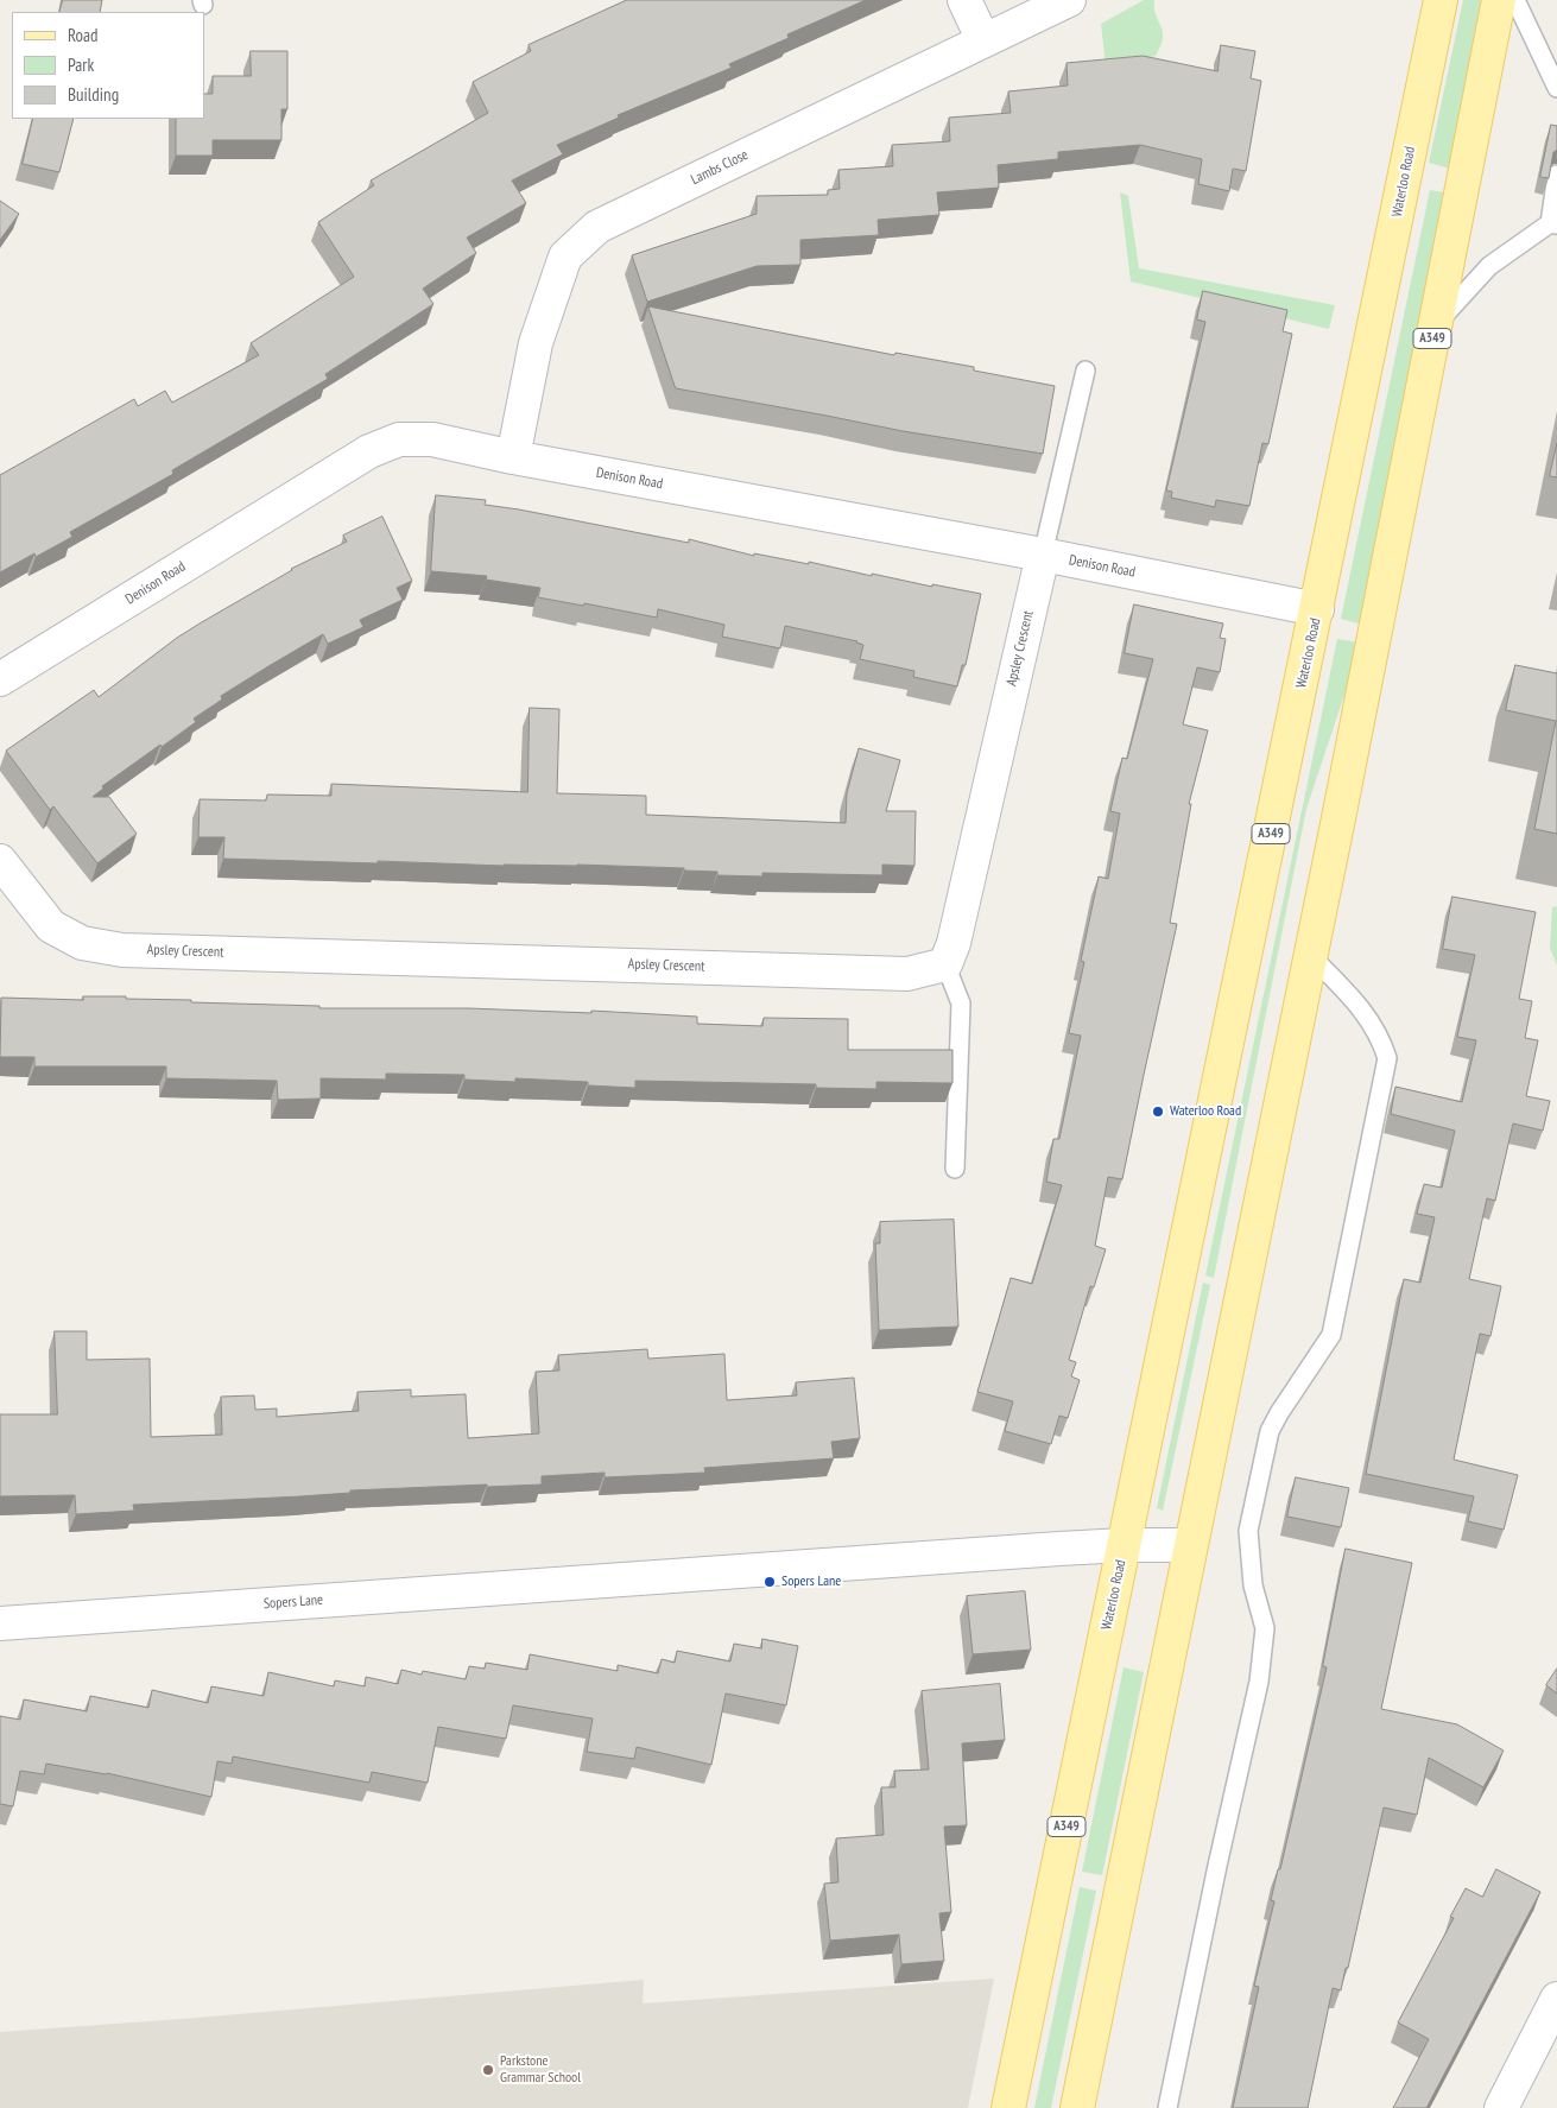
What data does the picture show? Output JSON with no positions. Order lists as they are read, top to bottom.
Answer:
{
  "streets": {
    "main road": ["Waterloo Road", "A349"],
    "street": [
      "Lambs Close",
      "Denison Road",
      "Apsley Crescent",
      "Sopers Lane"
    ]
  },
  "crossings": [
    ["Lambs Close", "Denison Road"],
    ["Waterloo Road", "Denison Road"],
    ["Waterloo Road", "Sopers Lane"],
    ["A349", "Sopers Lane"],
    ["Denison Road", "Apsley Crescent"]
  ],
  "places": ["Waterloo Road", "Sopers Lane", "Parkstone Grammar School"],
  "legend": ["Road", "Park", "Building"]
}
